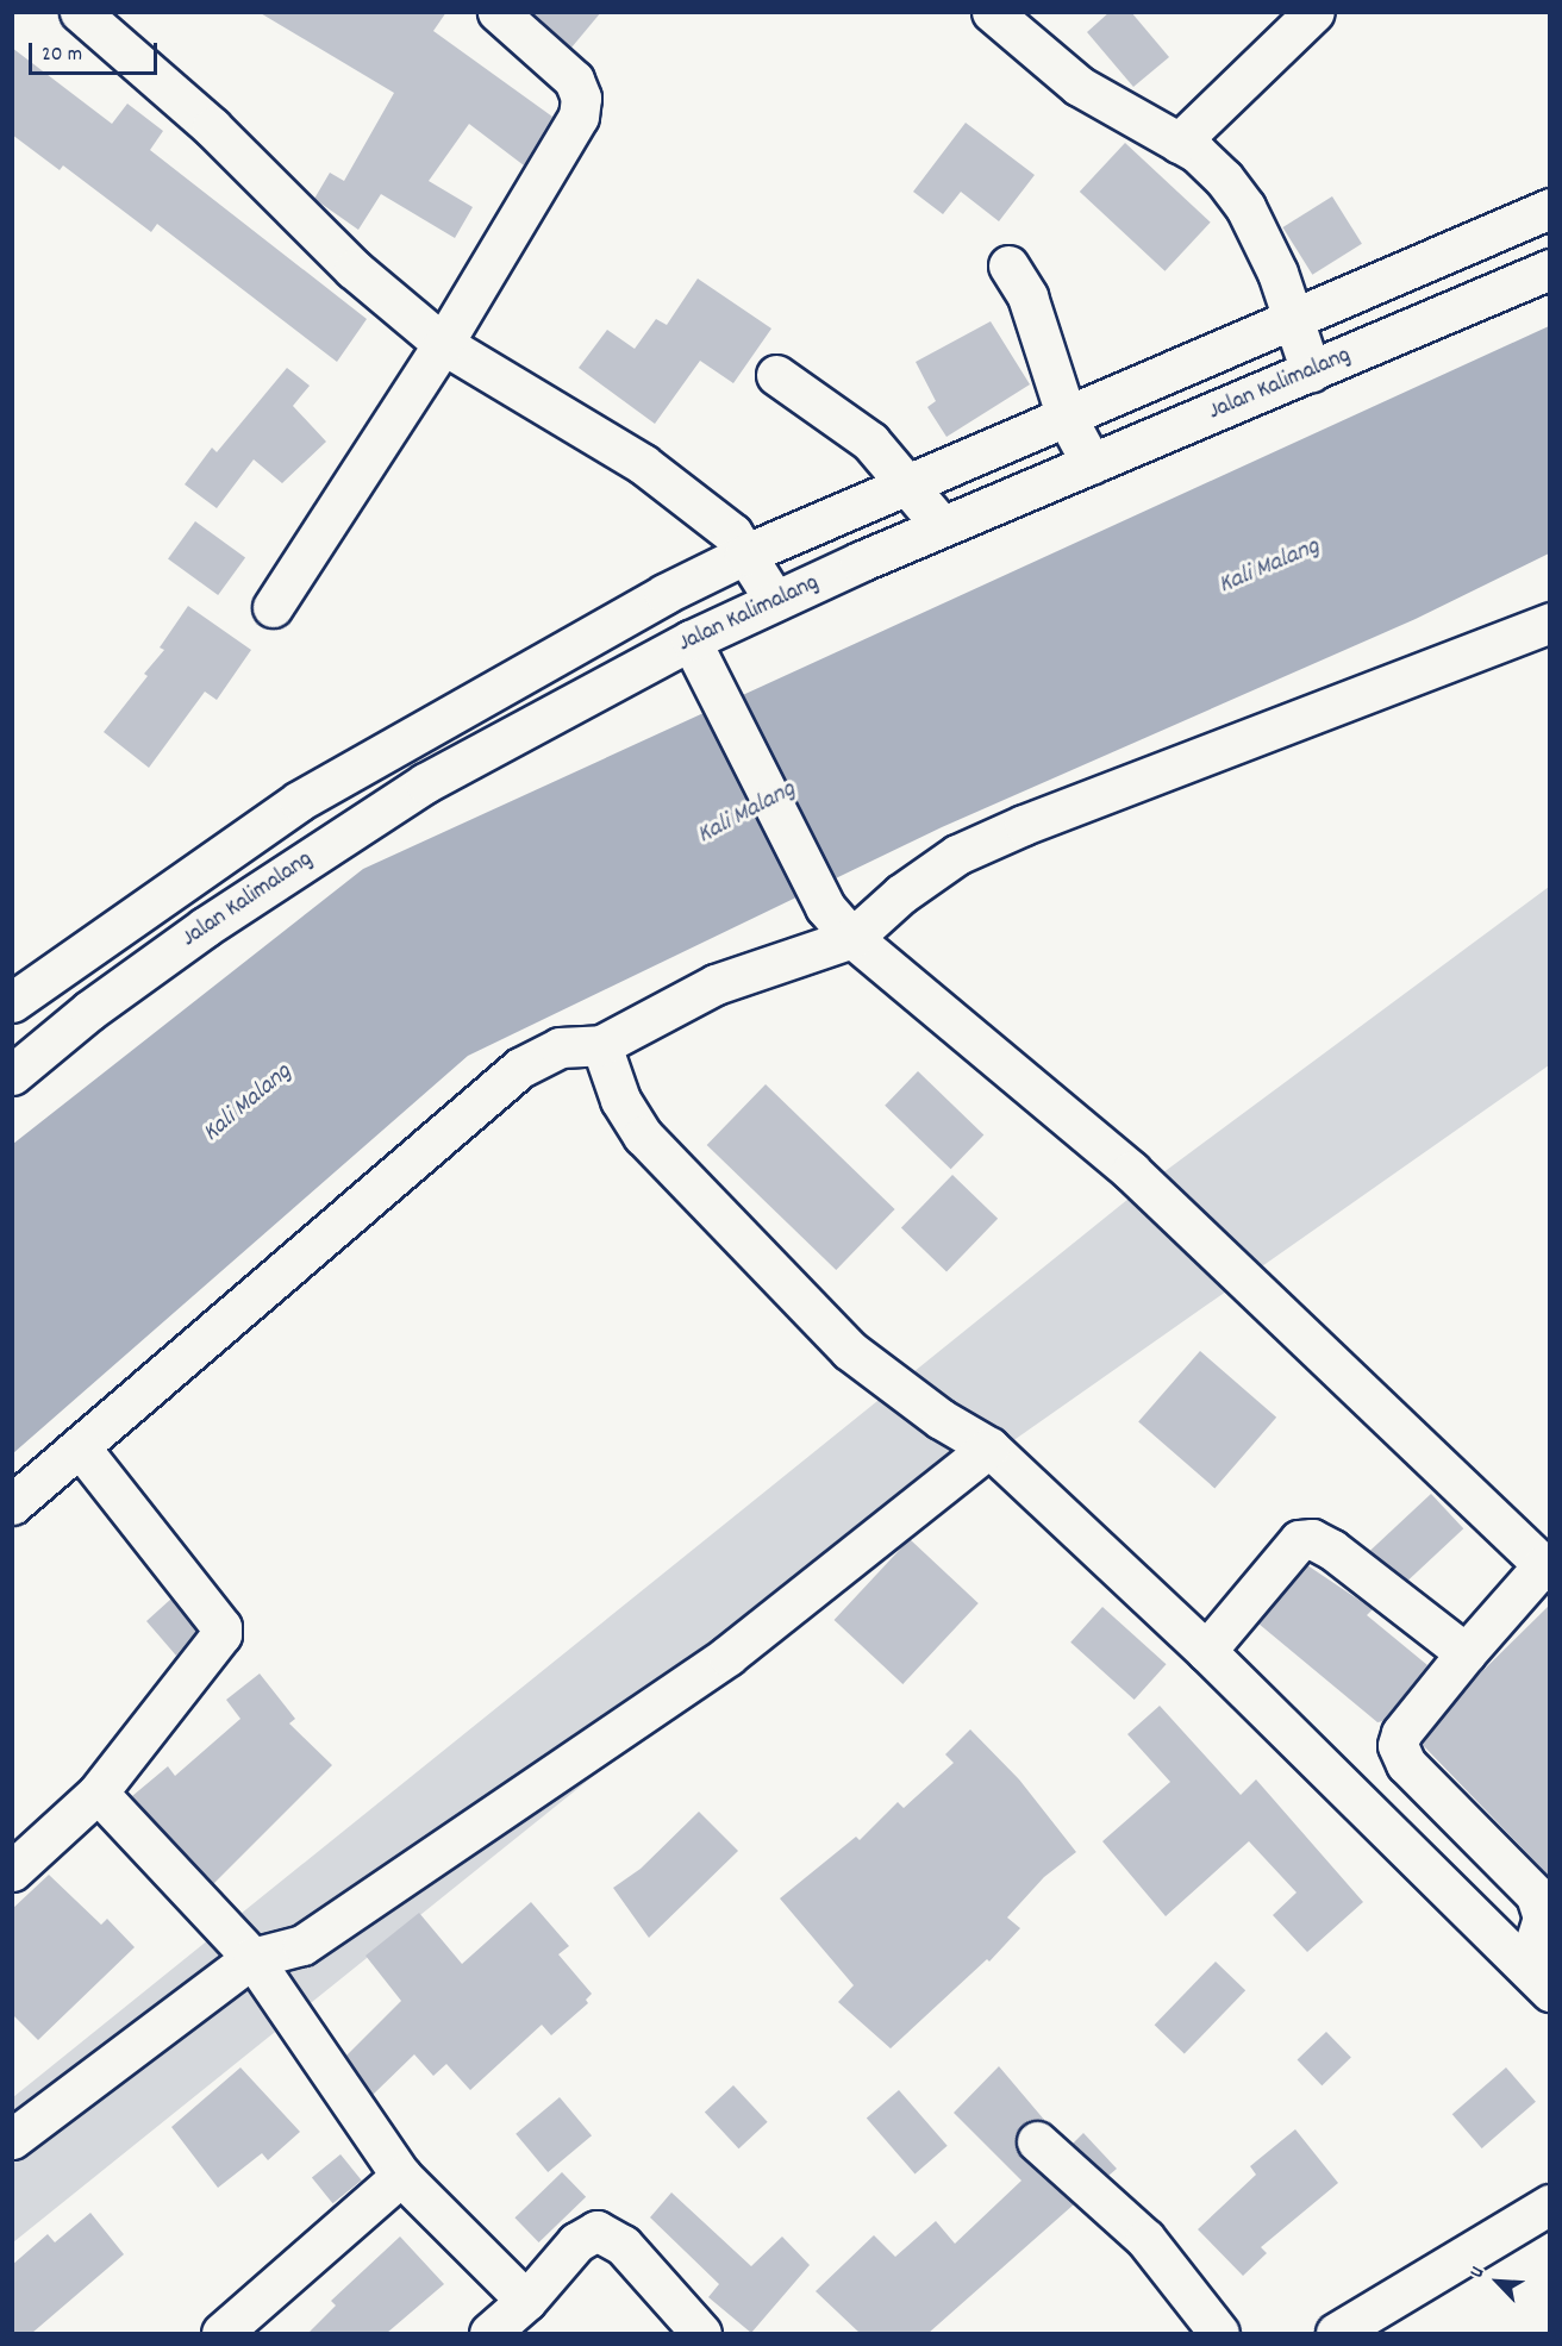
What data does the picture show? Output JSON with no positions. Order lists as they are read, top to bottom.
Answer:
{
  "streets": {
    "street": ["Jalan Kalimalang"]
  },
  "water": ["Kali Malang"],
  "scale_bar": "20 m",
  "north": "top left"
}
